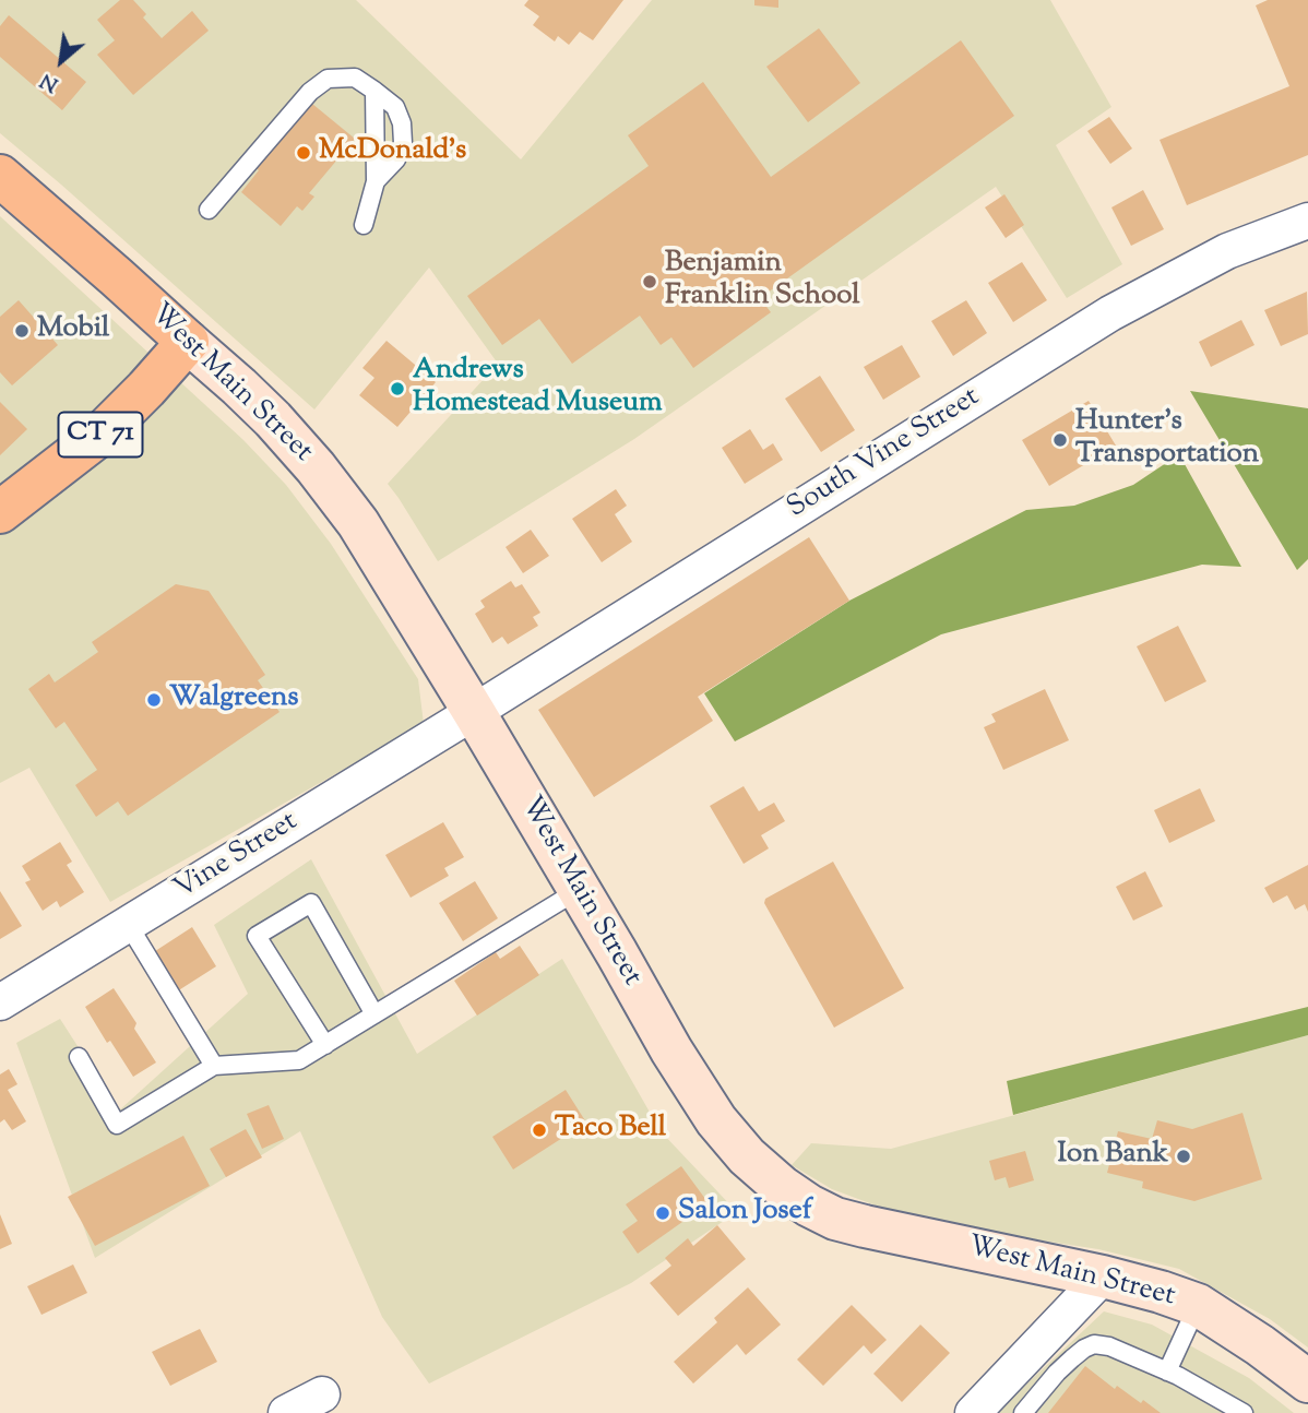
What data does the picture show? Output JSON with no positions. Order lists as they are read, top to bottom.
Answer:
{
  "streets": {
    "main road": ["West Main Street", "CT 71"],
    "street": ["South Vine Street", "Vine Street"]
  },
  "crossings": [
    ["West Main Street", "CT 71"],
    ["West Main Street", "South Vine Street"],
    ["West Main Street", "Vine Street"],
    ["South Vine Street", "Vine Street"]
  ],
  "places": [
    "McDonald's",
    "Benjamin Franklin School",
    "Mobil",
    "Andrews Homestead Museum",
    "Hunter's Transportation",
    "Walgreens",
    "Taco Bell",
    "Ion Bank",
    "Salon Josef"
  ],
  "north": "bottom left"
}
